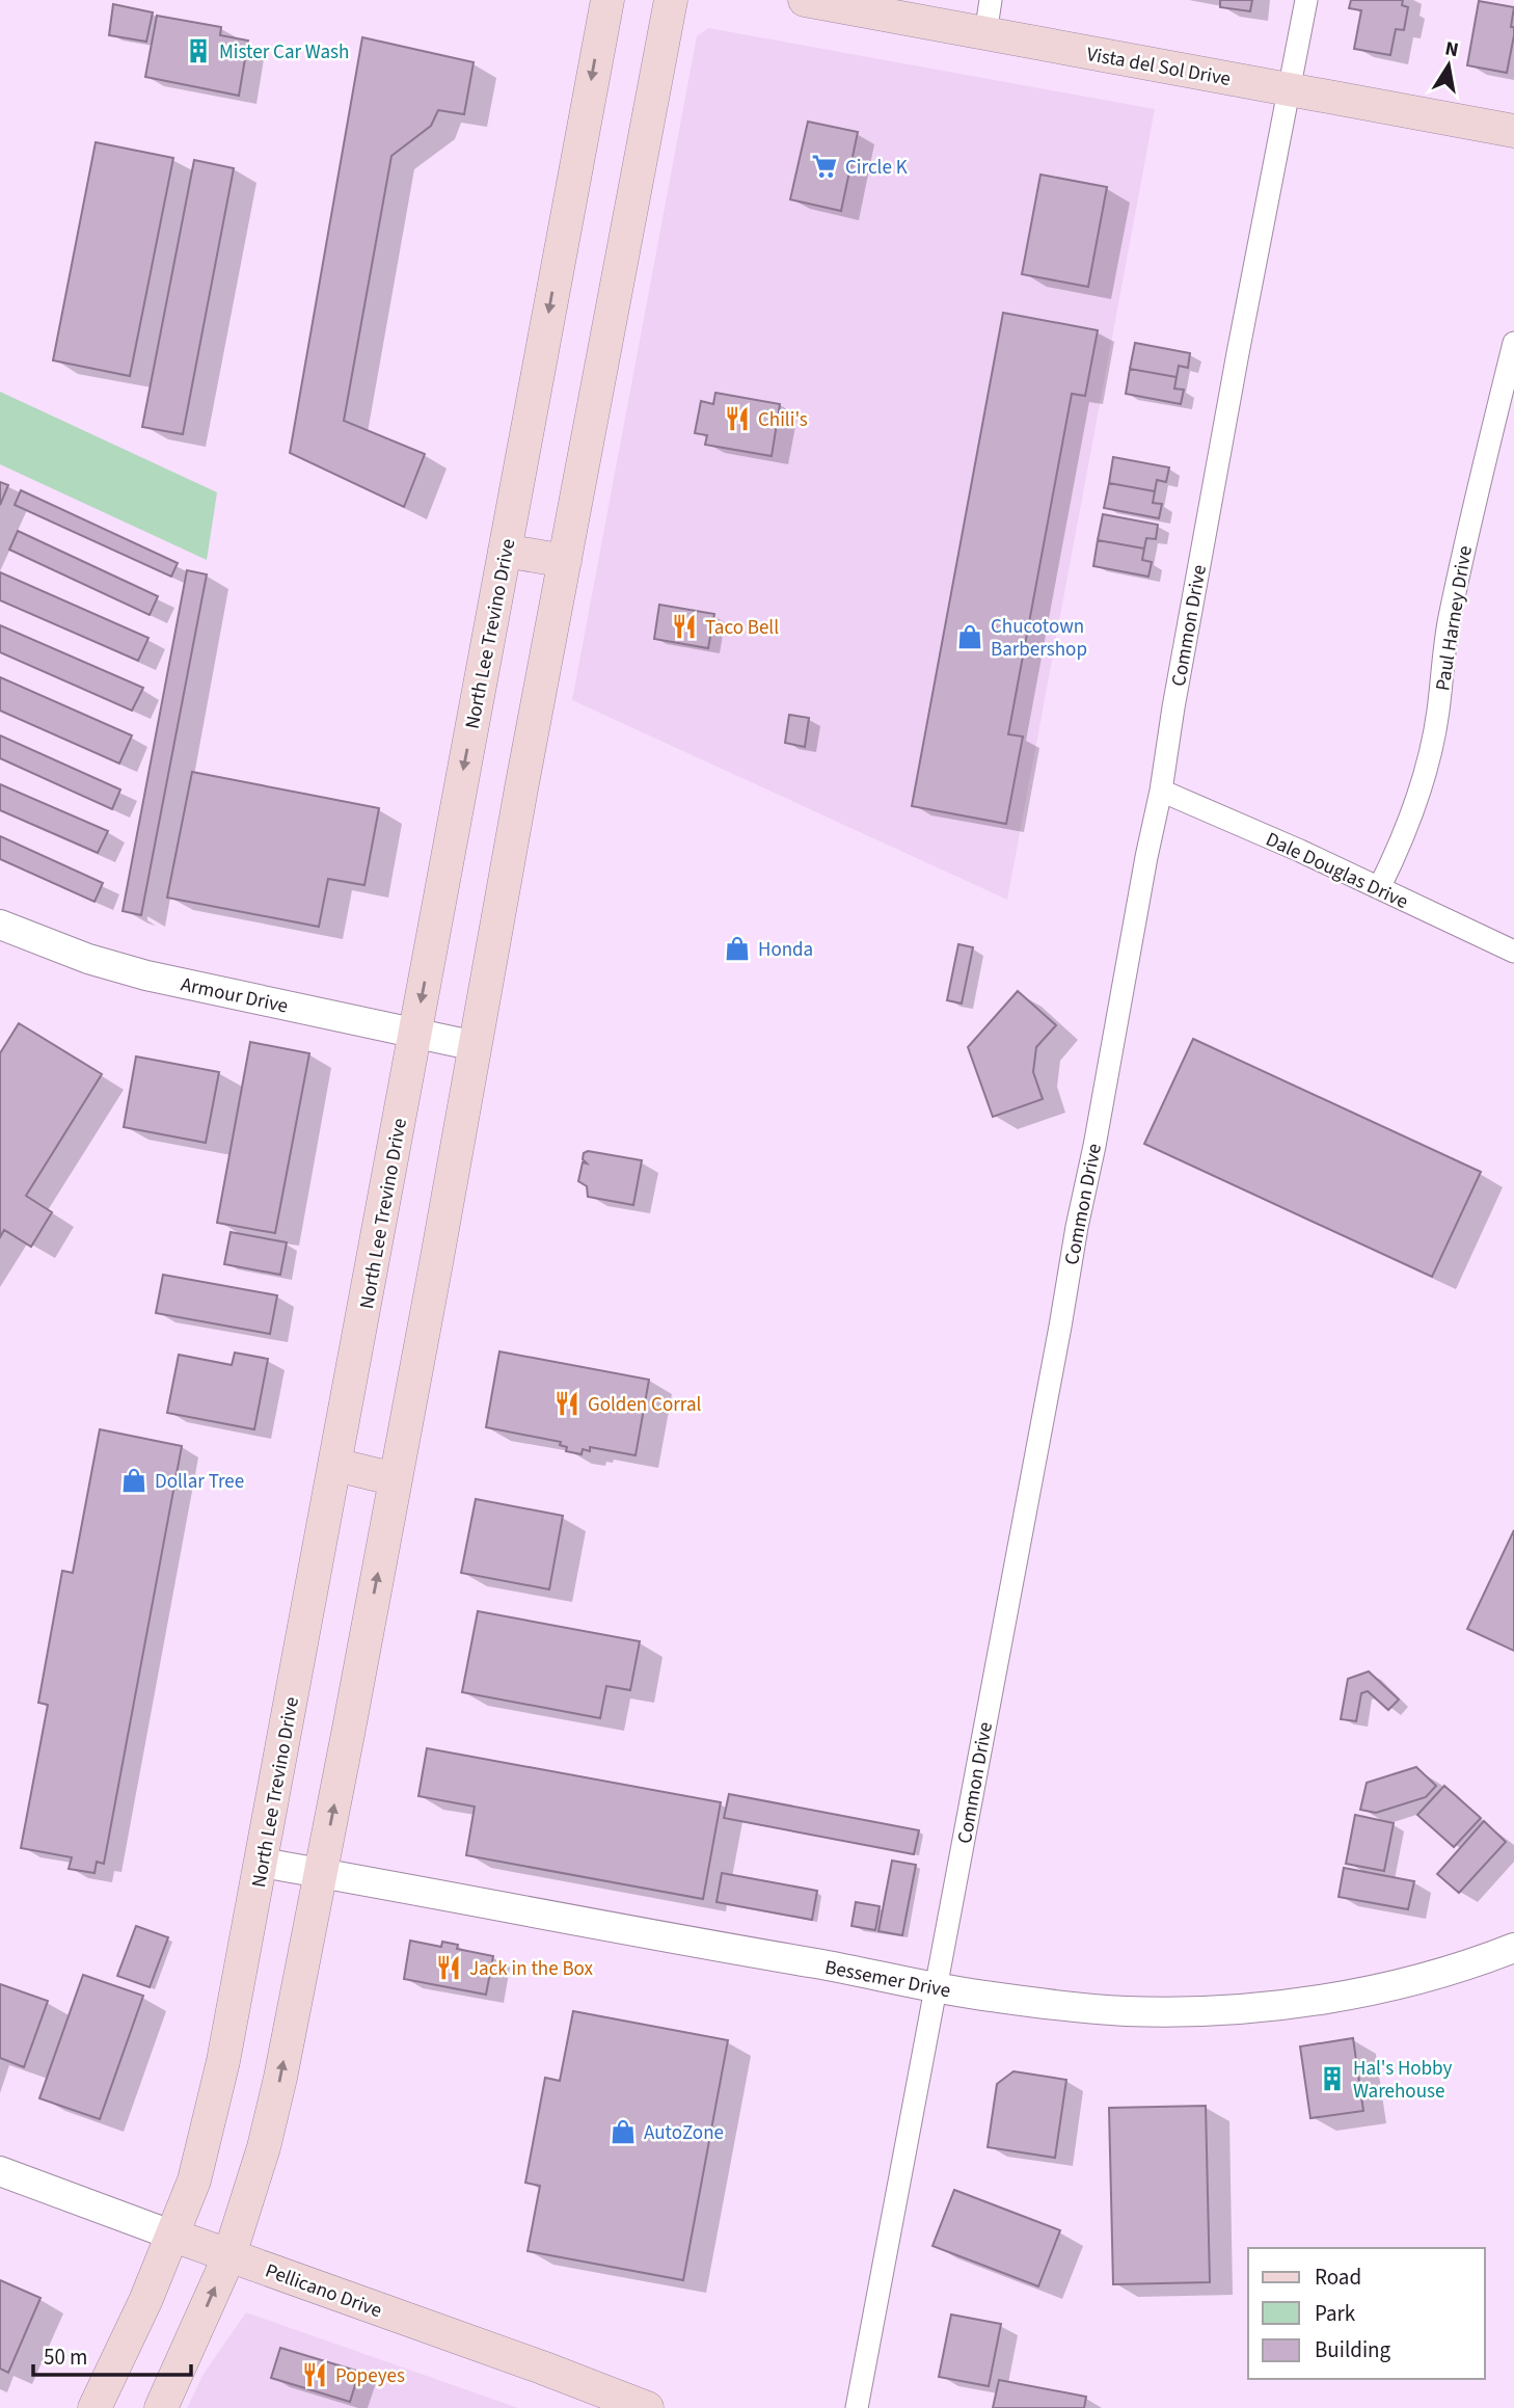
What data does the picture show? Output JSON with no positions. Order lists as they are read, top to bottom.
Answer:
{
  "streets": {
    "main road": ["Vista del Sol Drive", "North Lee Trevino Drive", "Pellicano Drive"],
    "street": [
      "Paul Harney Drive",
      "Common Drive",
      "Dale Douglas Drive",
      "Armour Drive",
      "Bessemer Drive"
    ]
  },
  "crossings": [
    ["Vista del Sol Drive", "Common Drive"],
    ["Paul Harney Drive", "Dale Douglas Drive"],
    ["Common Drive", "Dale Douglas Drive"],
    ["Common Drive", "Bessemer Drive"],
    ["North Lee Trevino Drive", "Armour Drive"],
    ["North Lee Trevino Drive", "Bessemer Drive"],
    ["North Lee Trevino Drive", "Pellicano Drive"]
  ],
  "places": {
    "building": ["Mister Car Wash", "Hal's Hobby Warehouse"],
    "supermarket": ["Circle K"],
    "restaurant": [
      "Chili's",
      "Taco Bell",
      "Golden Corral",
      "Jack in the Box",
      "Popeyes"
    ],
    "shop": [
      "Chucotown Barbershop",
      "Honda",
      "Dollar Tree",
      "AutoZone"
    ]
  },
  "legend": ["Road", "Park", "Building"],
  "scale_bar": "50 m",
  "north": "top"
}
